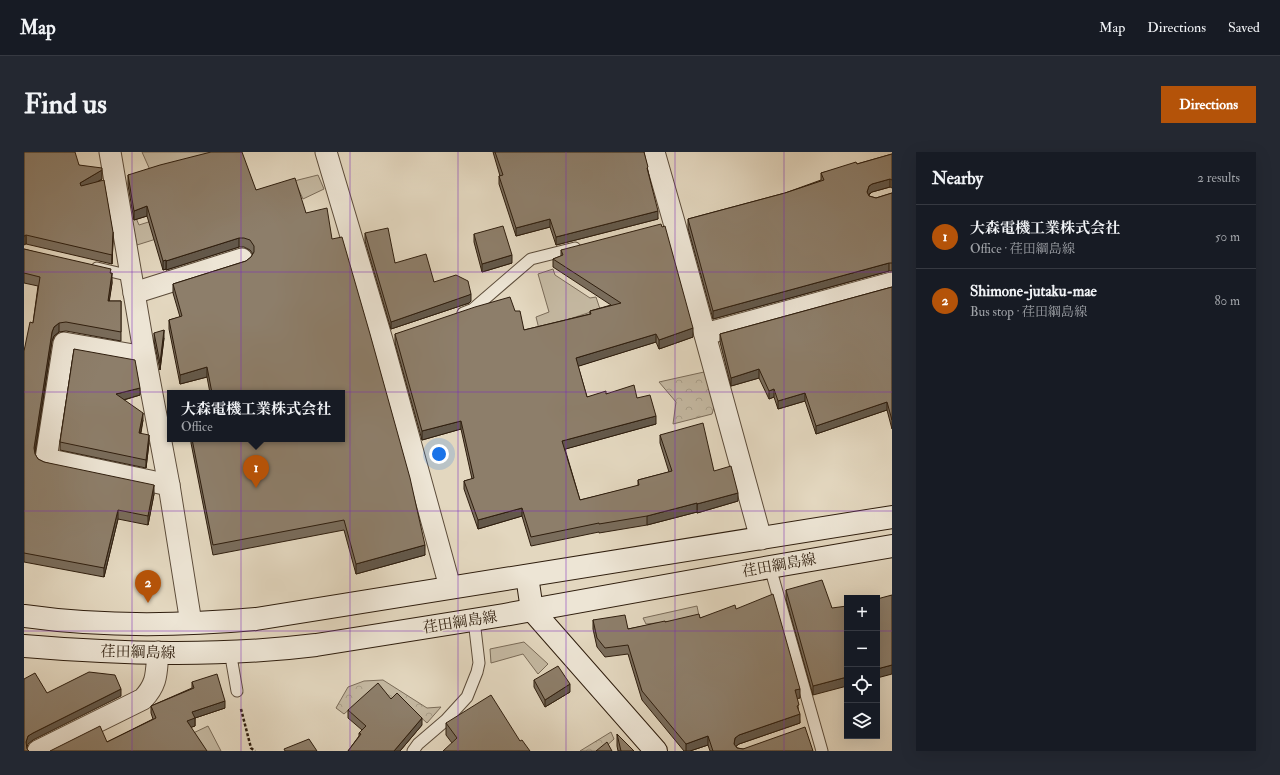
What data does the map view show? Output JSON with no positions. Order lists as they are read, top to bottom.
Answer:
{
  "streets": {
    "main road": ["荏田綱島線"]
  },
  "page": {
    "header": "Map",
    "nav": ["Map", "Directions", "Saved"],
    "buttons": "Directions",
    "title": "Find us",
    "heading": ["Nearby", "2 results"],
    "list": [
      {
        "mark": "1",
        "name": "大森電機工業株式会社",
        "note": "Office · 荏田綱島線",
        "value": "50 m"
      },
      {
        "mark": "2",
        "name": "Shimone-jutaku-mae",
        "note": "Bus stop · 荏田綱島線",
        "value": "80 m"
      }
    ],
    "popup": ["大森電機工業株式会社", "Office"],
    "pins": ["1", "2"],
    "map_buttons": ["+", "−"]
  }
}
